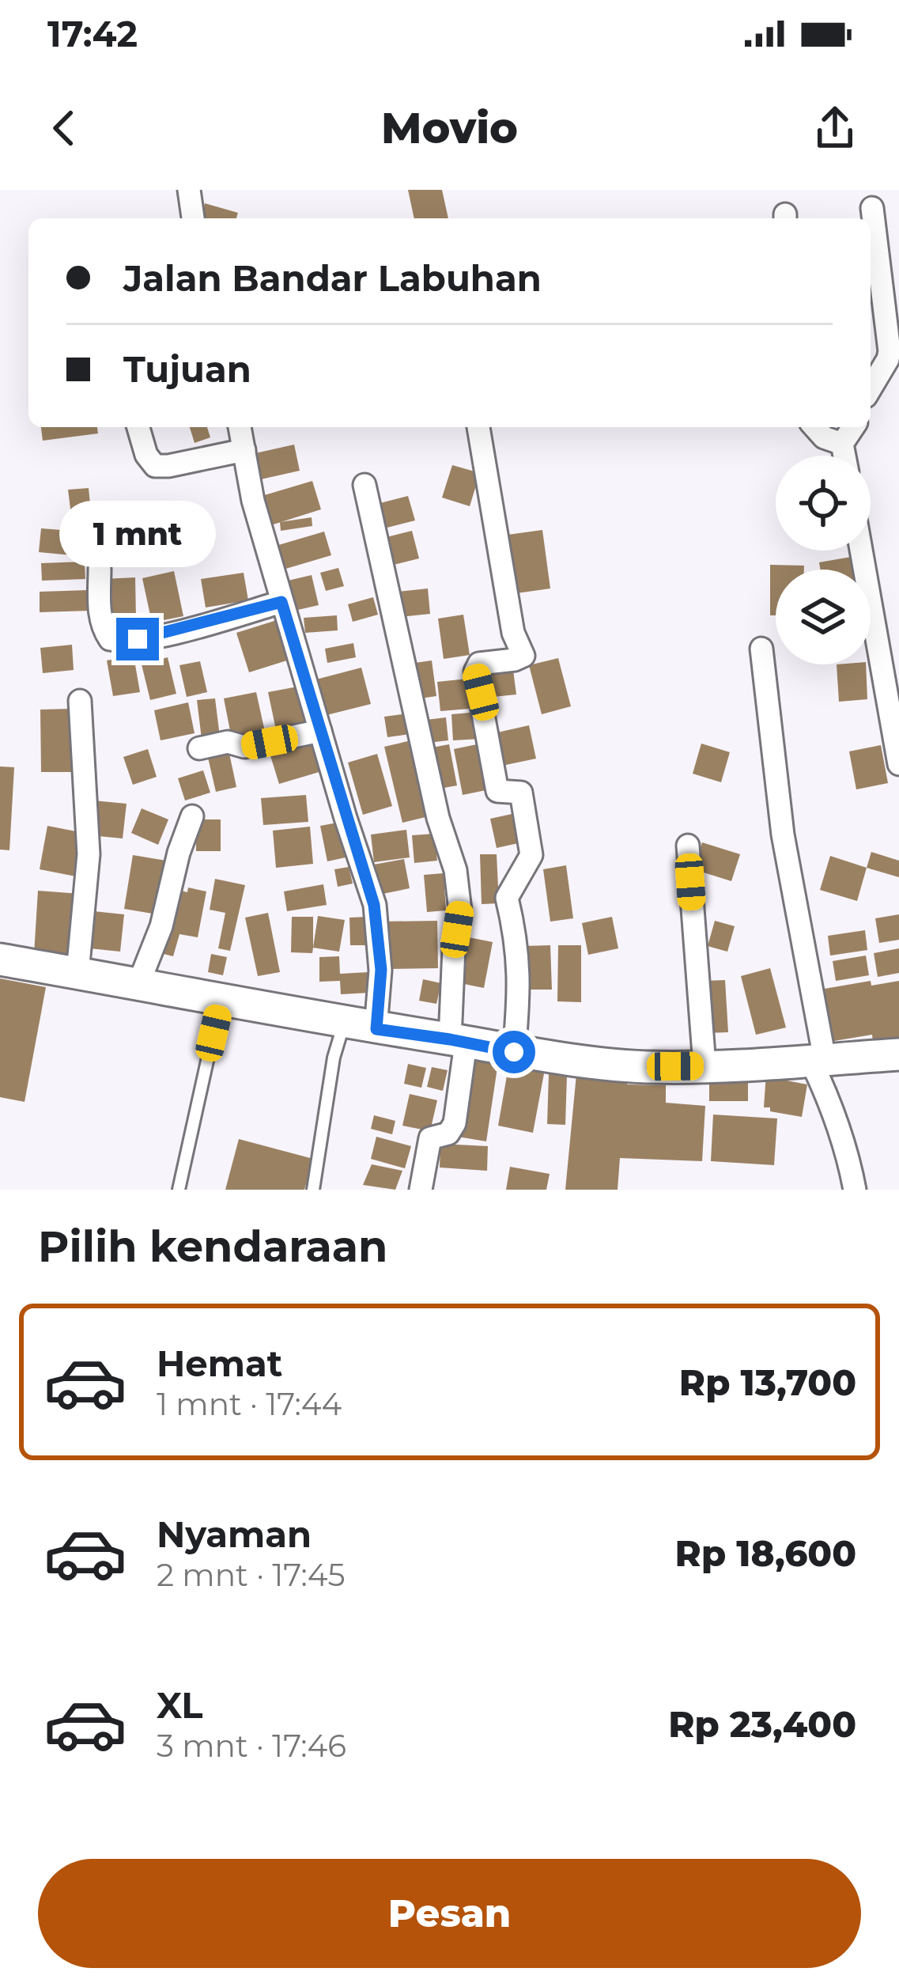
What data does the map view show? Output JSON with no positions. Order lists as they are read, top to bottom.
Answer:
{
  "page": {
    "status": "17:42",
    "header": "Movio",
    "banner": ["Jalan Bandar Labuhan", "Tujuan"],
    "bubble": "1 mnt",
    "heading": "Pilih kendaraan",
    "list": [
      {
        "name": "Hemat",
        "note": "1 mnt · 17:44",
        "value": "Rp 13,700"
      },
      {
        "name": "Nyaman",
        "note": "2 mnt · 17:45",
        "value": "Rp 18,600"
      },
      {
        "name": "XL",
        "note": "3 mnt · 17:46",
        "value": "Rp 23,400"
      }
    ],
    "buttons": "Pesan"
  }
}
